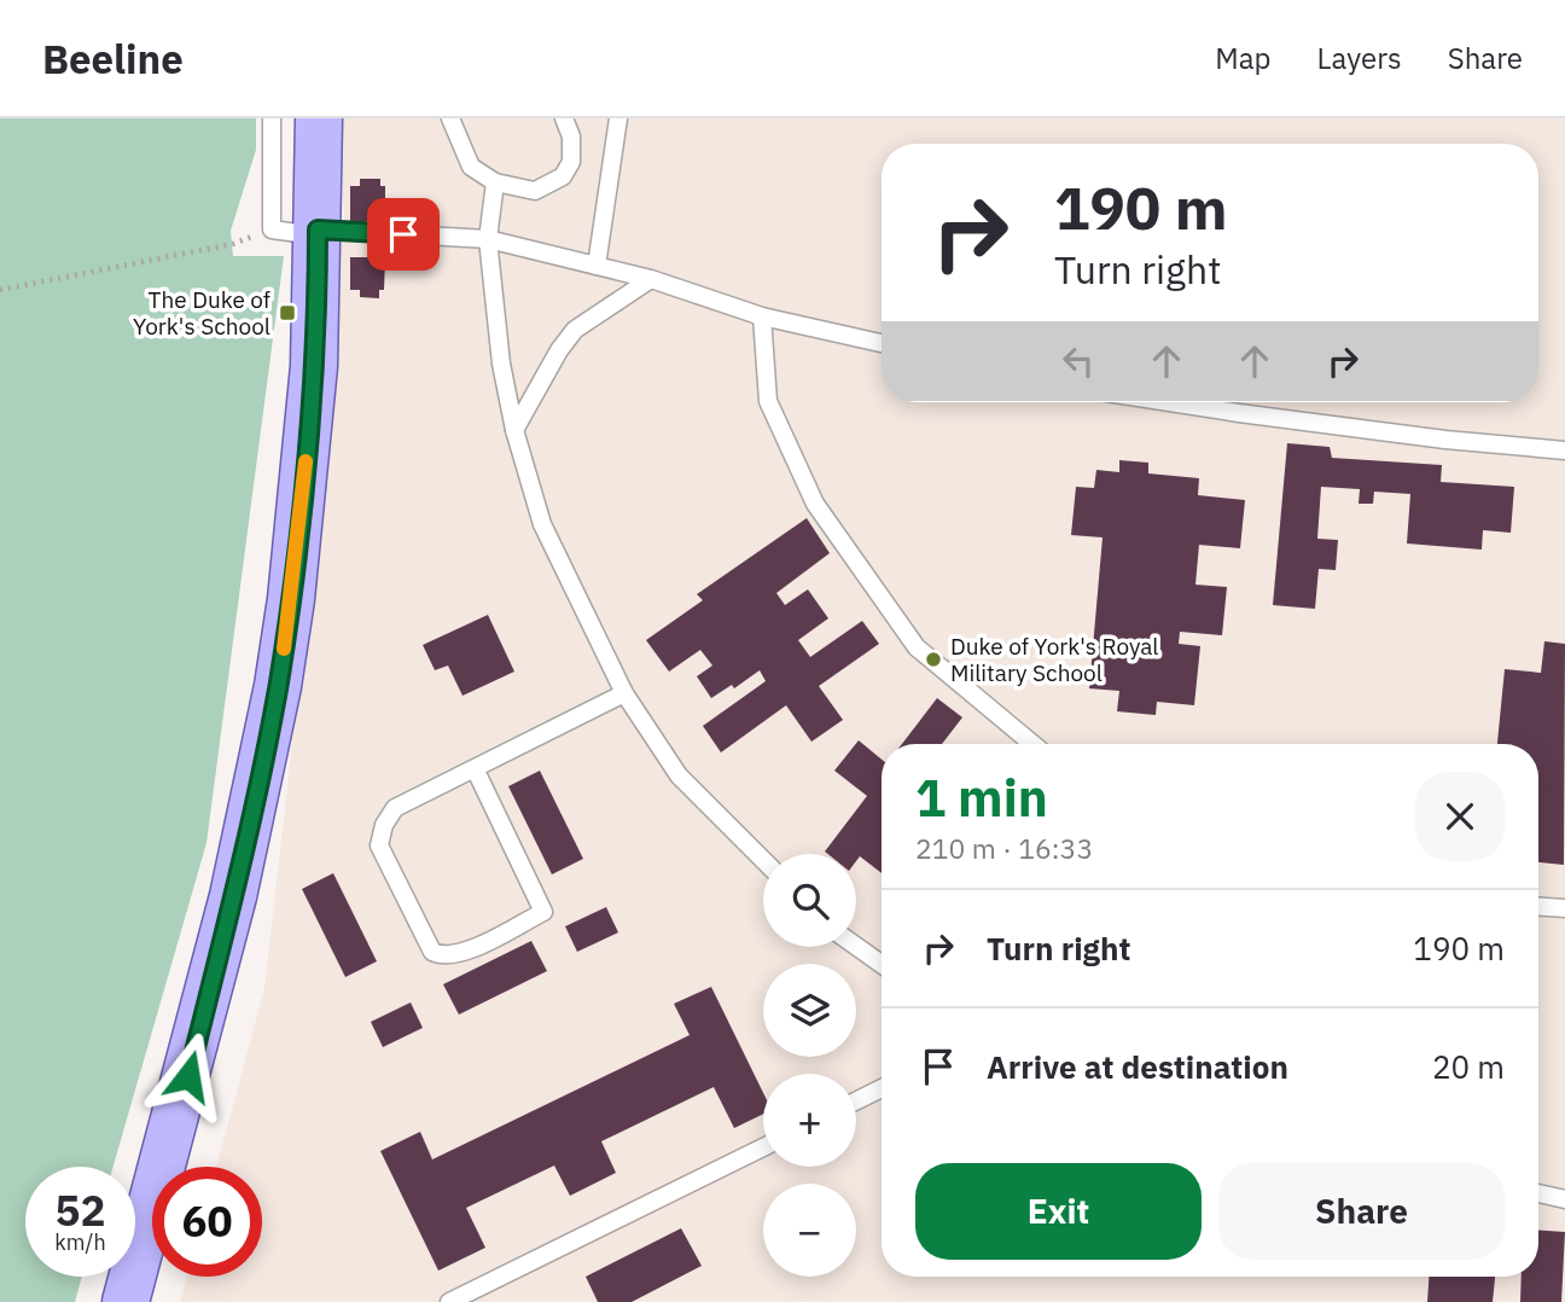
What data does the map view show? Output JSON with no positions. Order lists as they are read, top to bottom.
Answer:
{
  "places": {
    "transit": ["The Duke of York's School"],
    "other": ["Duke of York's Royal Military School"]
  },
  "page": {
    "header": "Beeline",
    "nav": ["Map", "Layers", "Share"],
    "turn": ["190 m", "Turn right"],
    "heading": ["1 min", "210 m · 16:33"],
    "map_buttons": ["+", "−"],
    "list": [
      {
        "name": "Turn right",
        "value": "190 m"
      },
      {
        "name": "Arrive at destination",
        "value": "20 m"
      }
    ],
    "buttons": ["Exit", "Share"],
    "speed": "52 km/h",
    "limit": "60"
  }
}
